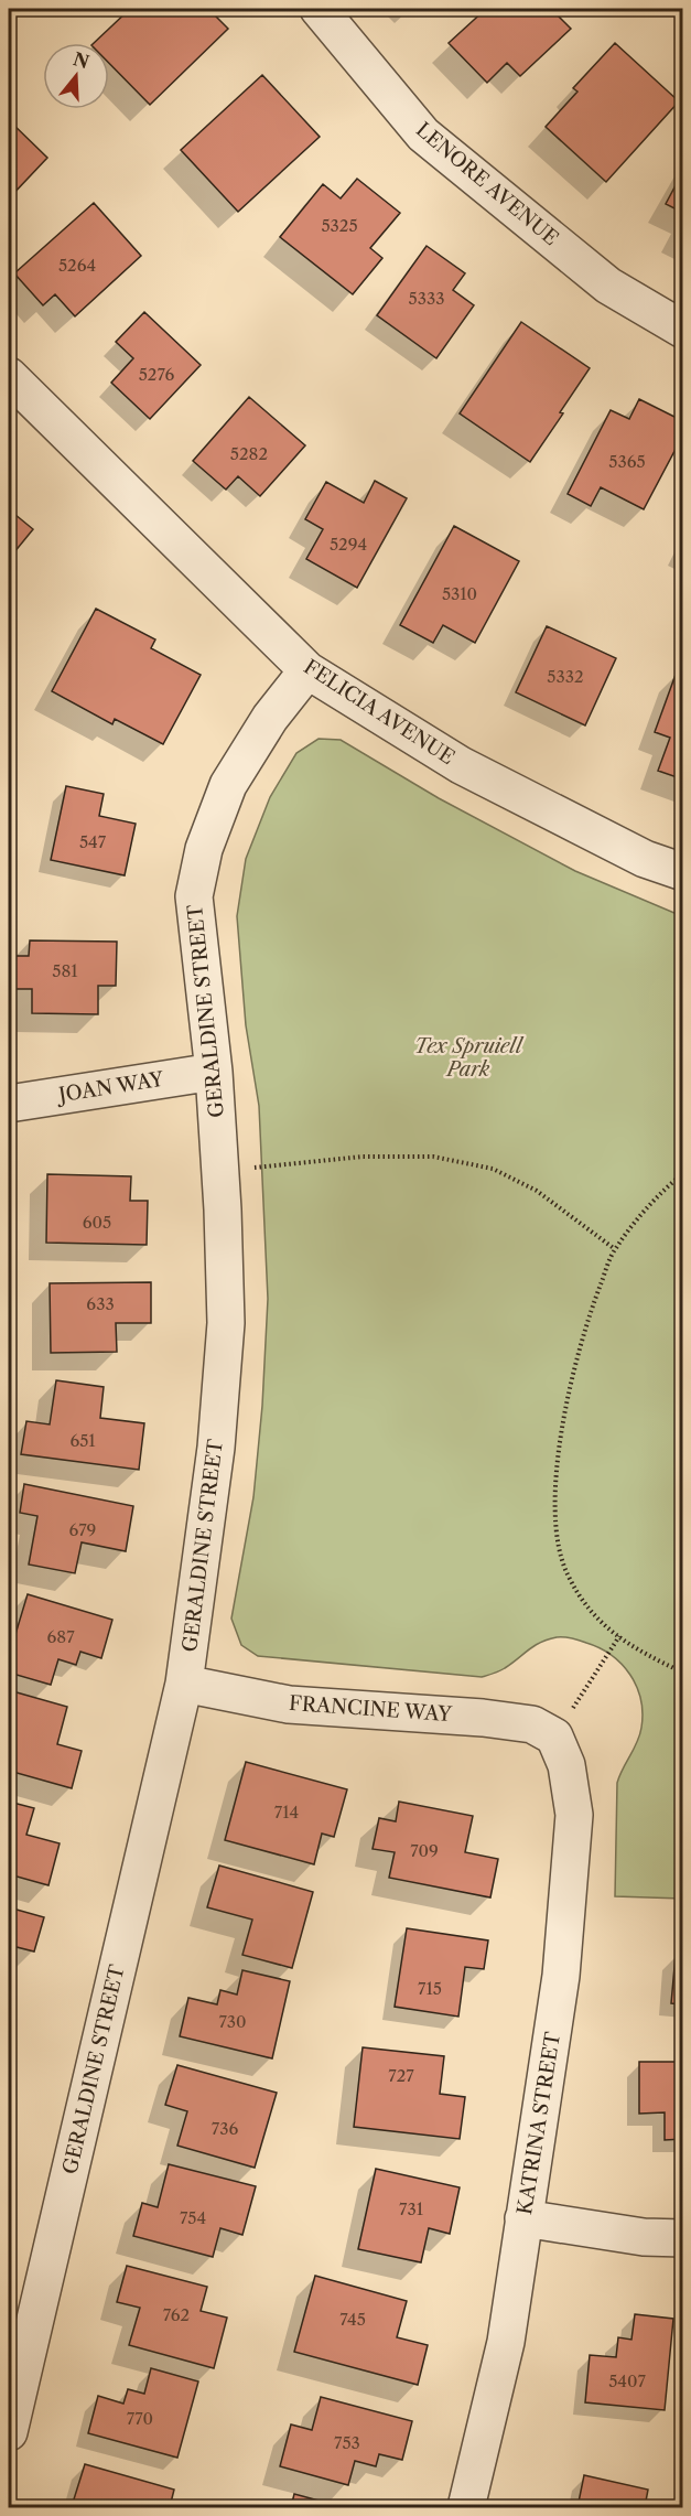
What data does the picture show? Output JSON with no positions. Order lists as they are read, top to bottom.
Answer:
{
  "streets": {
    "street": [
      "LENORE AVENUE",
      "FELICIA AVENUE",
      "GERALDINE STREET",
      "JOAN WAY",
      "FRANCINE WAY",
      "KATRINA STREET"
    ]
  },
  "crossings": [
    ["FELICIA AVENUE", "GERALDINE STREET"],
    ["GERALDINE STREET", "JOAN WAY"],
    ["GERALDINE STREET", "FRANCINE WAY"],
    ["FRANCINE WAY", "KATRINA STREET"]
  ],
  "parks": ["Tex Spruiell Park"],
  "house_numbers": [
    "5325",
    "5264",
    "5333",
    "5276",
    "5282",
    "5365",
    "5294",
    "5310",
    "5332",
    "547",
    "581",
    "605",
    "633",
    "651",
    "679",
    "687",
    "714",
    "709",
    "715",
    "730",
    "727",
    "736",
    "731",
    "754",
    "762",
    "745",
    "5407",
    "770",
    "753"
  ],
  "north": "top"
}
